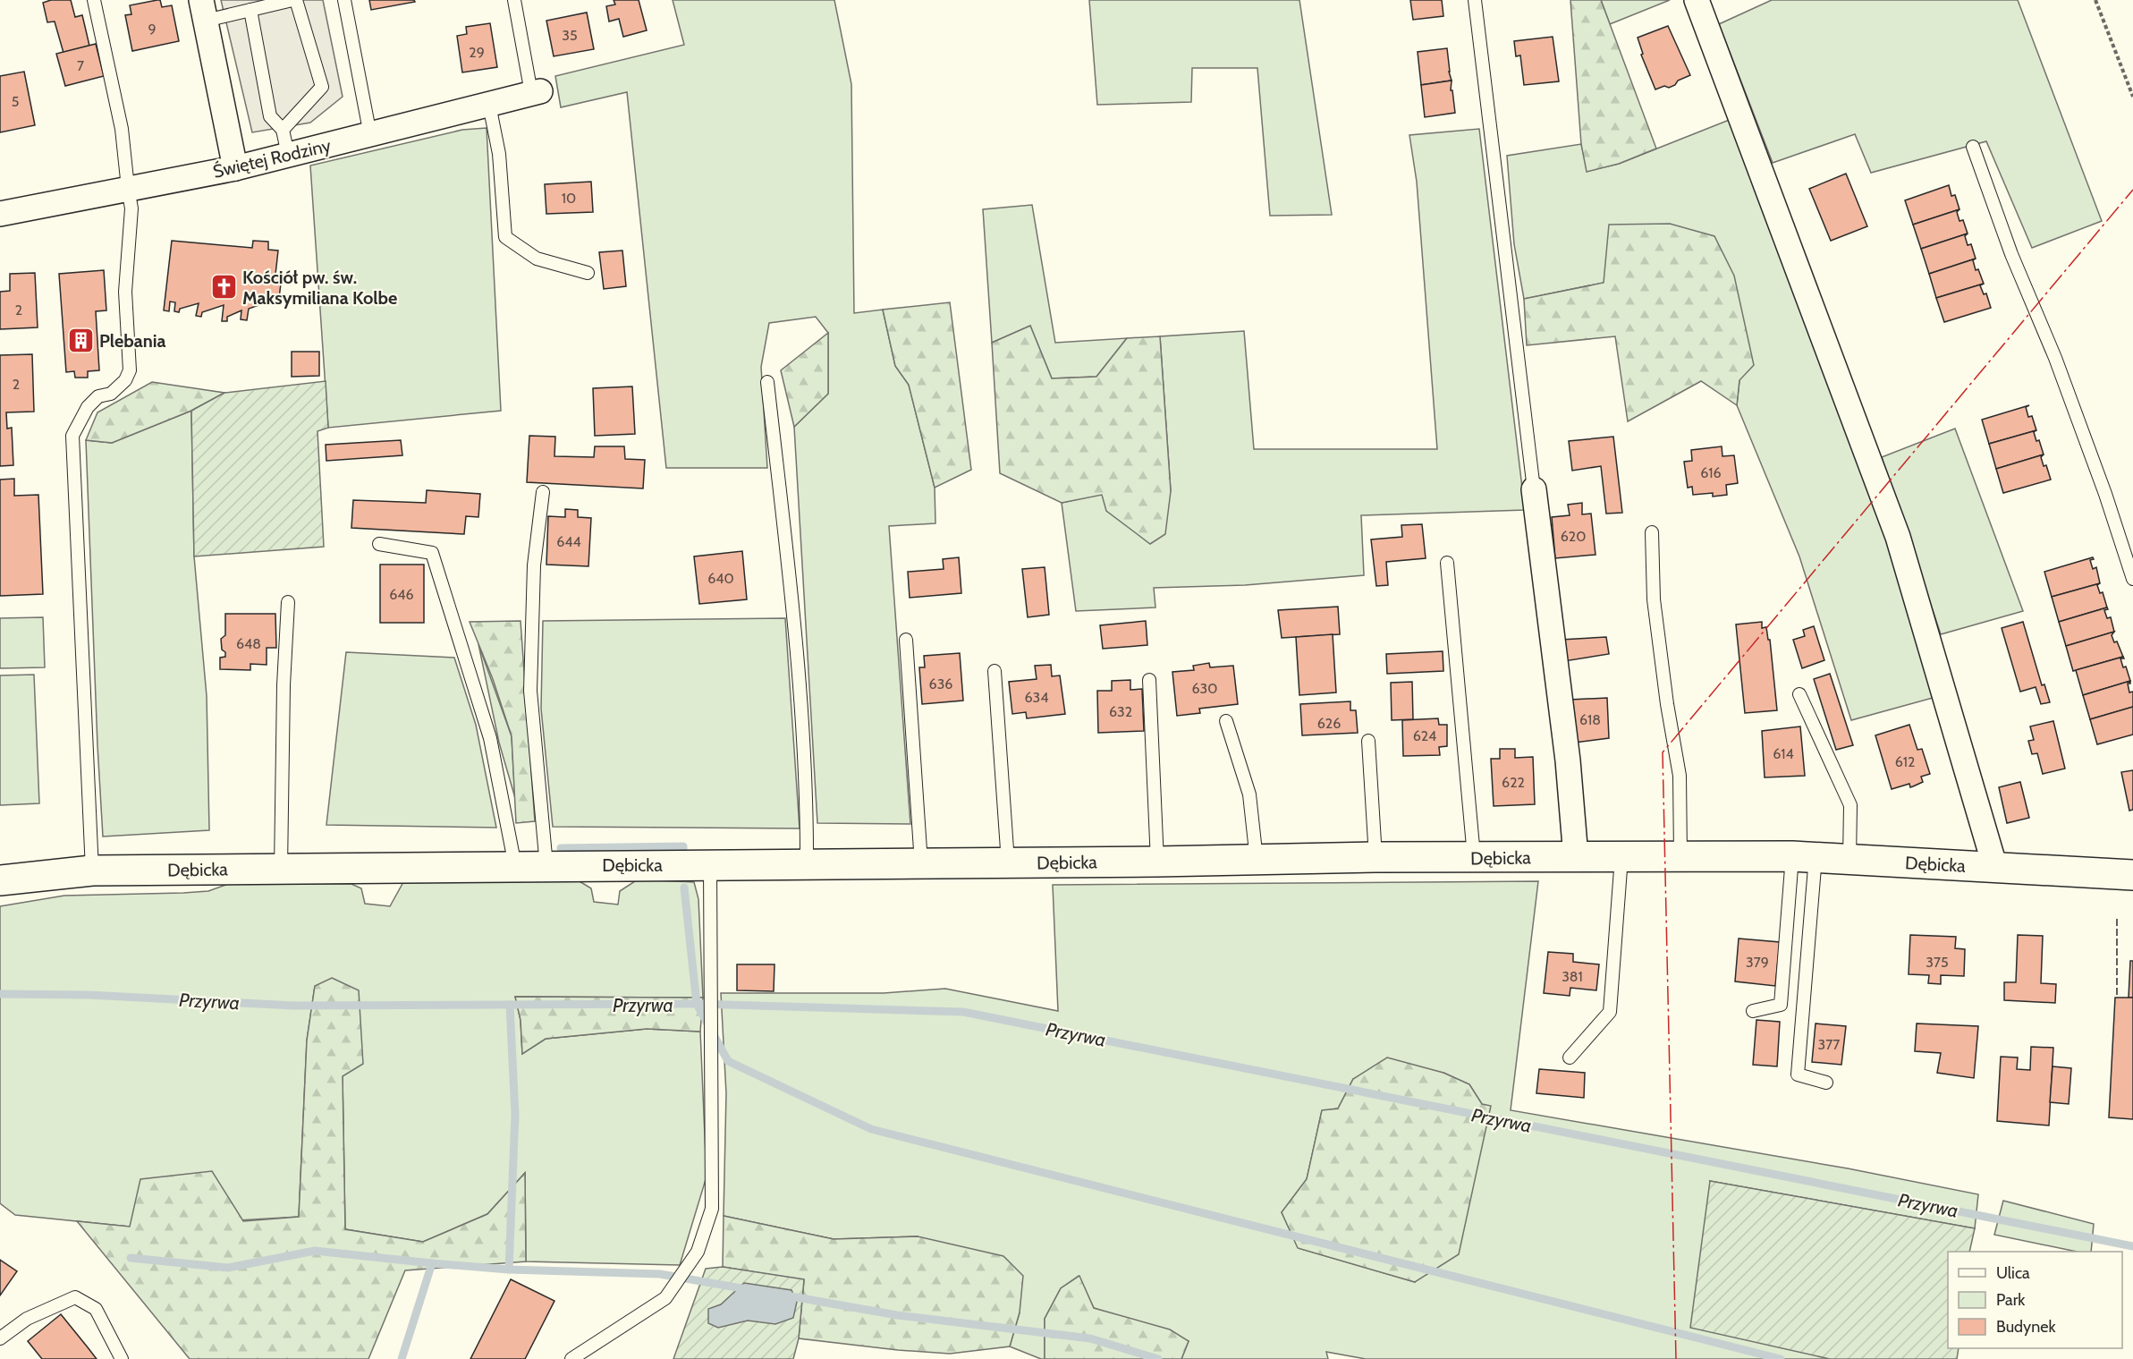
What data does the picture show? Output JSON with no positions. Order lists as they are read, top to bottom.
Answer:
{
  "streets": {
    "street": ["Świętej Rodziny", "Dębicka"]
  },
  "water": ["Przyrwa"],
  "places": {
    "church": ["Kościół pw. św. Maksymiliana Kolbe"],
    "building": ["Plebania"]
  },
  "house_numbers": [
    "9",
    "35",
    "29",
    "7",
    "5",
    "10",
    "2",
    "2",
    "616",
    "620",
    "644",
    "640",
    "646",
    "648",
    "636",
    "630",
    "634",
    "632",
    "618",
    "626",
    "624",
    "614",
    "612",
    "622",
    "379",
    "375",
    "381",
    "377"
  ],
  "legend": ["Ulica", "Park", "Budynek"]
}
